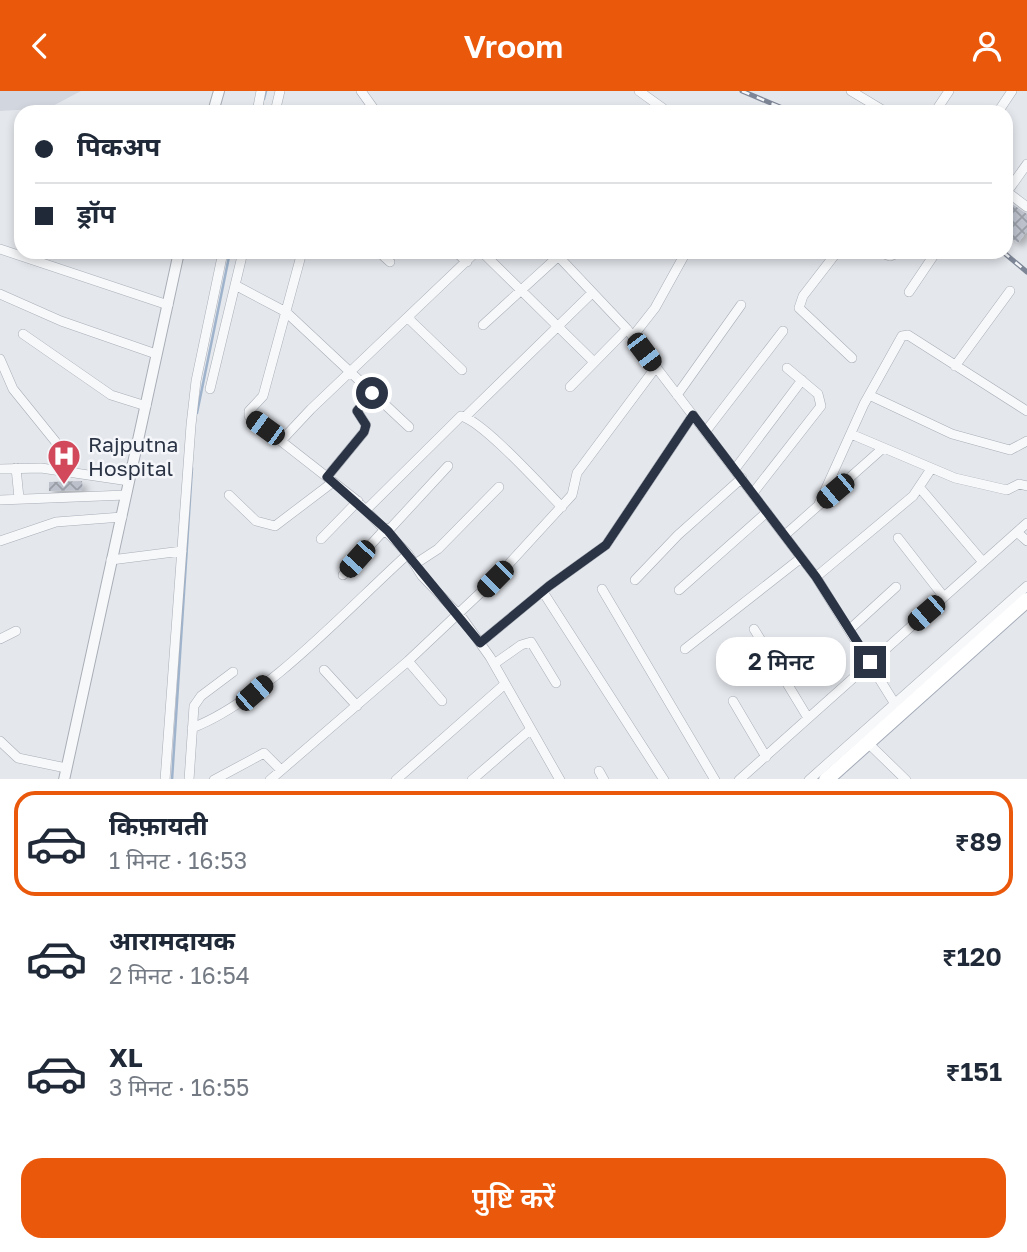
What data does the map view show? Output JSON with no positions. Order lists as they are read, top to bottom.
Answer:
{
  "places": {
    "hospital": ["Rajputna Hospital"]
  },
  "page": {
    "header": "Vroom",
    "banner": ["पिकअप", "ड्रॉप"],
    "bubble": "2 मिनट",
    "list": [
      {
        "name": "किफ़ायती",
        "note": "1 मिनट · 16:53",
        "value": "₹89"
      },
      {
        "name": "आरामदायक",
        "note": "2 मिनट · 16:54",
        "value": "₹120"
      },
      {
        "name": "XL",
        "note": "3 मिनट · 16:55",
        "value": "₹151"
      }
    ],
    "buttons": "पुष्टि करें"
  }
}
